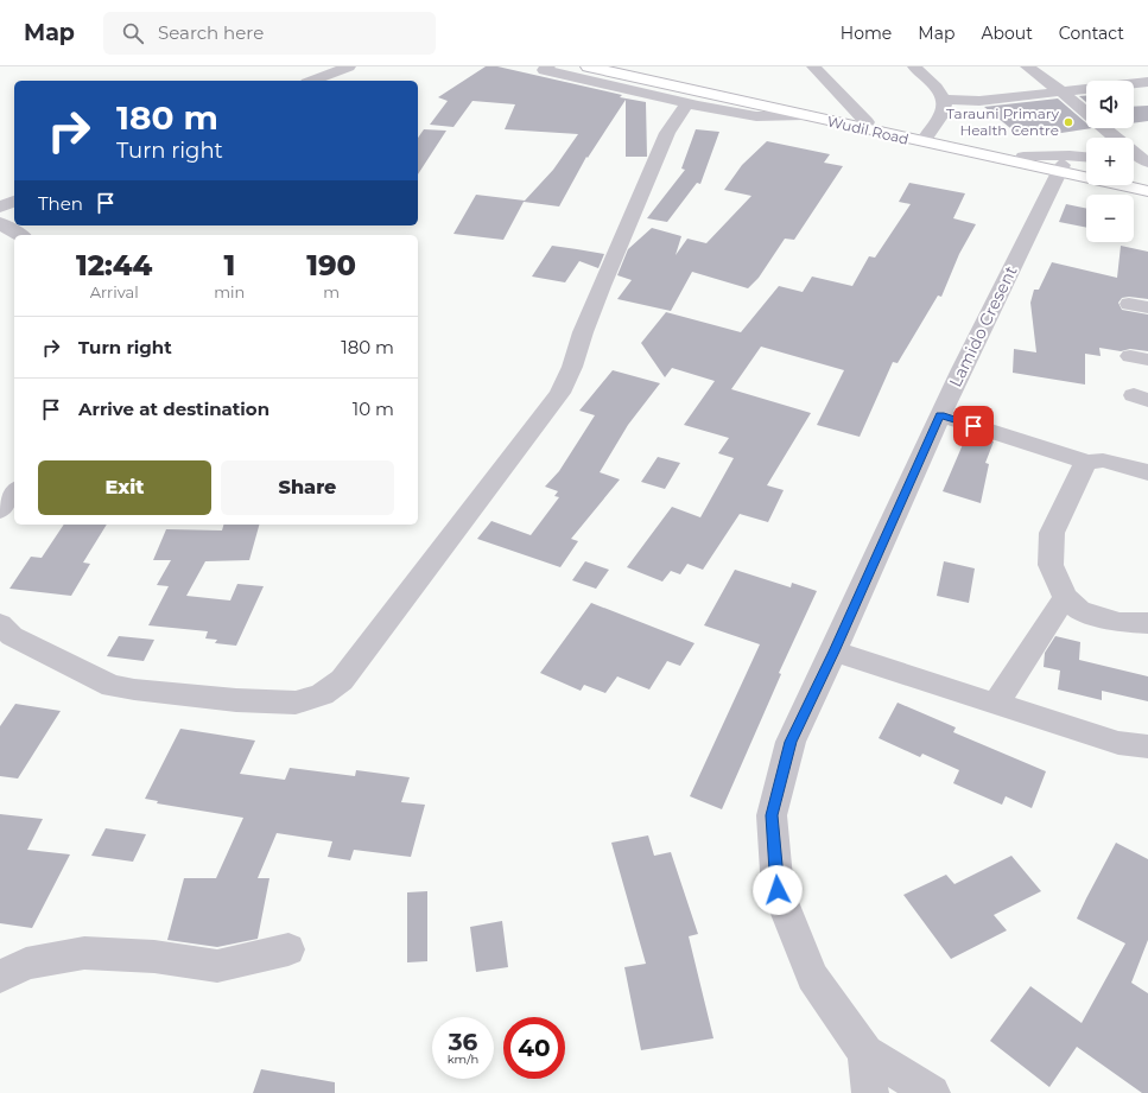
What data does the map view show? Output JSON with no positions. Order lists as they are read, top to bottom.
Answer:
{
  "streets": {
    "main road": ["Wudil Road"],
    "street": ["Lamido Cresent"]
  },
  "crossings": [
    ["Wudil Road", "Lamido Cresent"]
  ],
  "places": ["Tarauni Primary Health Centre"],
  "page": {
    "header": "Map",
    "search": "Search here",
    "nav": [
      "Home",
      "Map",
      "About",
      "Contact"
    ],
    "map_buttons": ["+", "−"],
    "turn": ["180 m", "Turn right"],
    "then": "Then",
    "eta": [
      "12:44",
      "Arrival",
      "1",
      "min",
      "190",
      "m"
    ],
    "list": [
      {
        "name": "Turn right",
        "value": "180 m"
      },
      {
        "name": "Arrive at destination",
        "value": "10 m"
      }
    ],
    "buttons": ["Exit", "Share"],
    "speed": "36 km/h",
    "limit": "40"
  }
}
